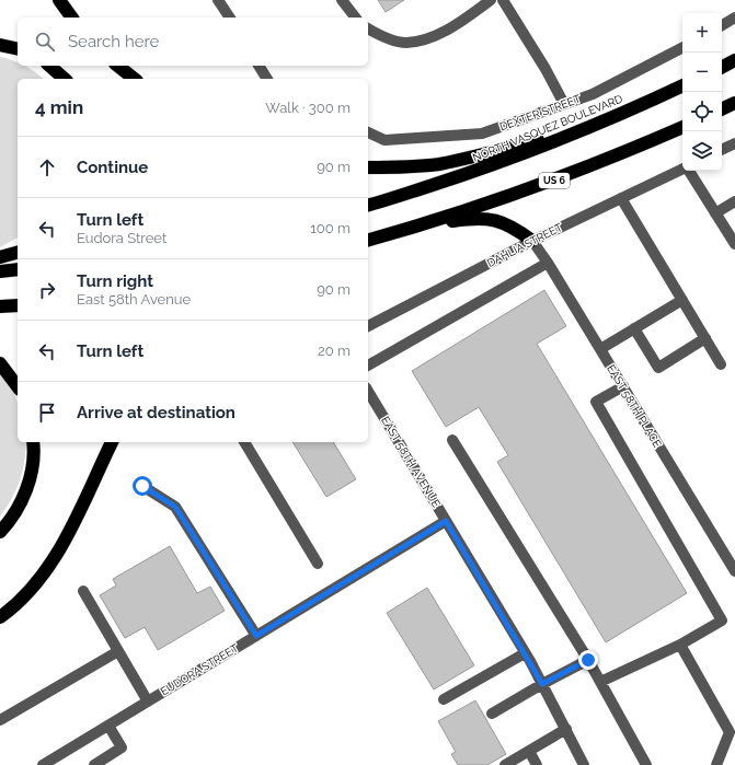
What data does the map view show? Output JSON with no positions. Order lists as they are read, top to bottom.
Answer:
{
  "streets": {
    "highway": ["NORTH VASQUEZ BOULEVARD", "US 6"],
    "street": [
      "DEXTER STREET",
      "DAHLIA STREET",
      "EAST 58TH PLACE",
      "EAST 58TH AVENUE",
      "EUDORA STREET"
    ]
  },
  "crossings": [
    ["DAHLIA STREET", "EAST 58TH PLACE"],
    ["EAST 58TH AVENUE", "EUDORA STREET"]
  ],
  "page": {
    "map_buttons": ["+", "−"],
    "search": "Search here",
    "heading": ["4 min", "Walk · 300 m"],
    "list": [
      ["Continue", "90 m"],
      ["Turn left", "Eudora Street", "100 m"],
      ["Turn right", "East 58th Avenue", "90 m"],
      ["Turn left", "20 m"],
      "Arrive at destination"
    ]
  }
}
